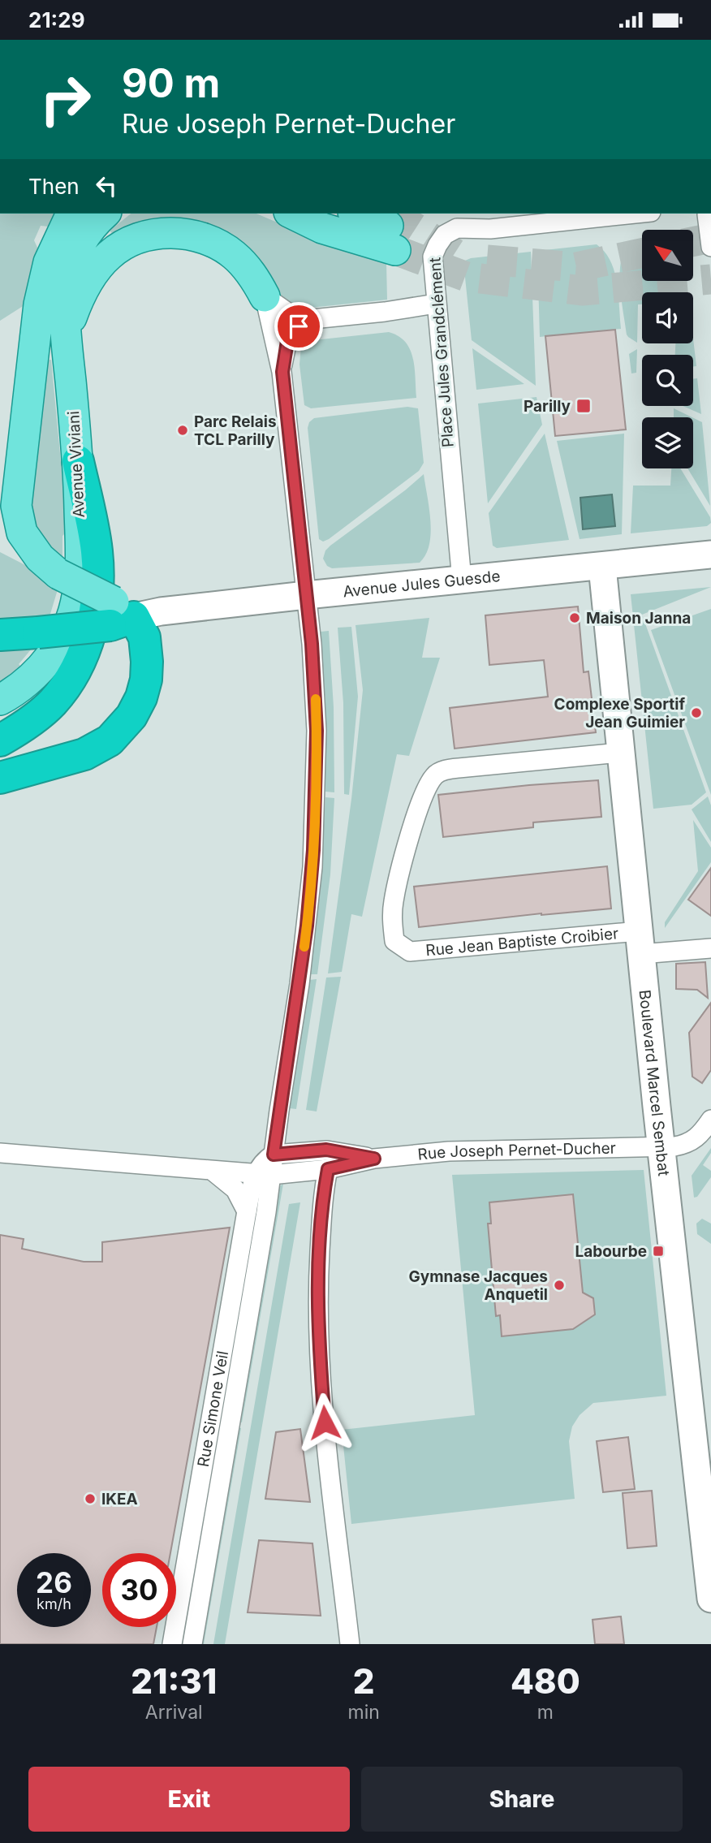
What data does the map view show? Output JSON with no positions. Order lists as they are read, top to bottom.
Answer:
{
  "streets": {
    "main road": ["Avenue Viviani"],
    "street": [
      "Place Jules Grandclément",
      "Avenue Jules Guesde",
      "Rue Jean Baptiste Croibier",
      "Boulevard Marcel Sembat",
      "Rue Joseph Pernet-Ducher",
      "Rue Simone Veil"
    ]
  },
  "crossings": [
    ["Place Jules Grandclément", "Avenue Jules Guesde"],
    ["Avenue Jules Guesde", "Boulevard Marcel Sembat"],
    ["Avenue Jules Guesde", "Rue Simone Veil"],
    ["Rue Jean Baptiste Croibier", "Boulevard Marcel Sembat"],
    ["Boulevard Marcel Sembat", "Rue Joseph Pernet-Ducher"],
    ["Rue Joseph Pernet-Ducher", "Rue Simone Veil"]
  ],
  "places": {
    "transit": ["Parilly", "Labourbe"],
    "other": [
      "Parc Relais TCL Parilly",
      "Maison Janna",
      "Complexe Sportif Jean Guimier",
      "Gymnase Jacques Anquetil",
      "IKEA"
    ]
  },
  "north": "top left",
  "page": {
    "status": "21:29",
    "turn": ["90 m", "Rue Joseph Pernet-Ducher"],
    "then": "Then",
    "speed": "26 km/h",
    "limit": "30",
    "eta": [
      "21:31",
      "Arrival",
      "2",
      "min",
      "480",
      "m"
    ],
    "buttons": ["Exit", "Share"]
  }
}
